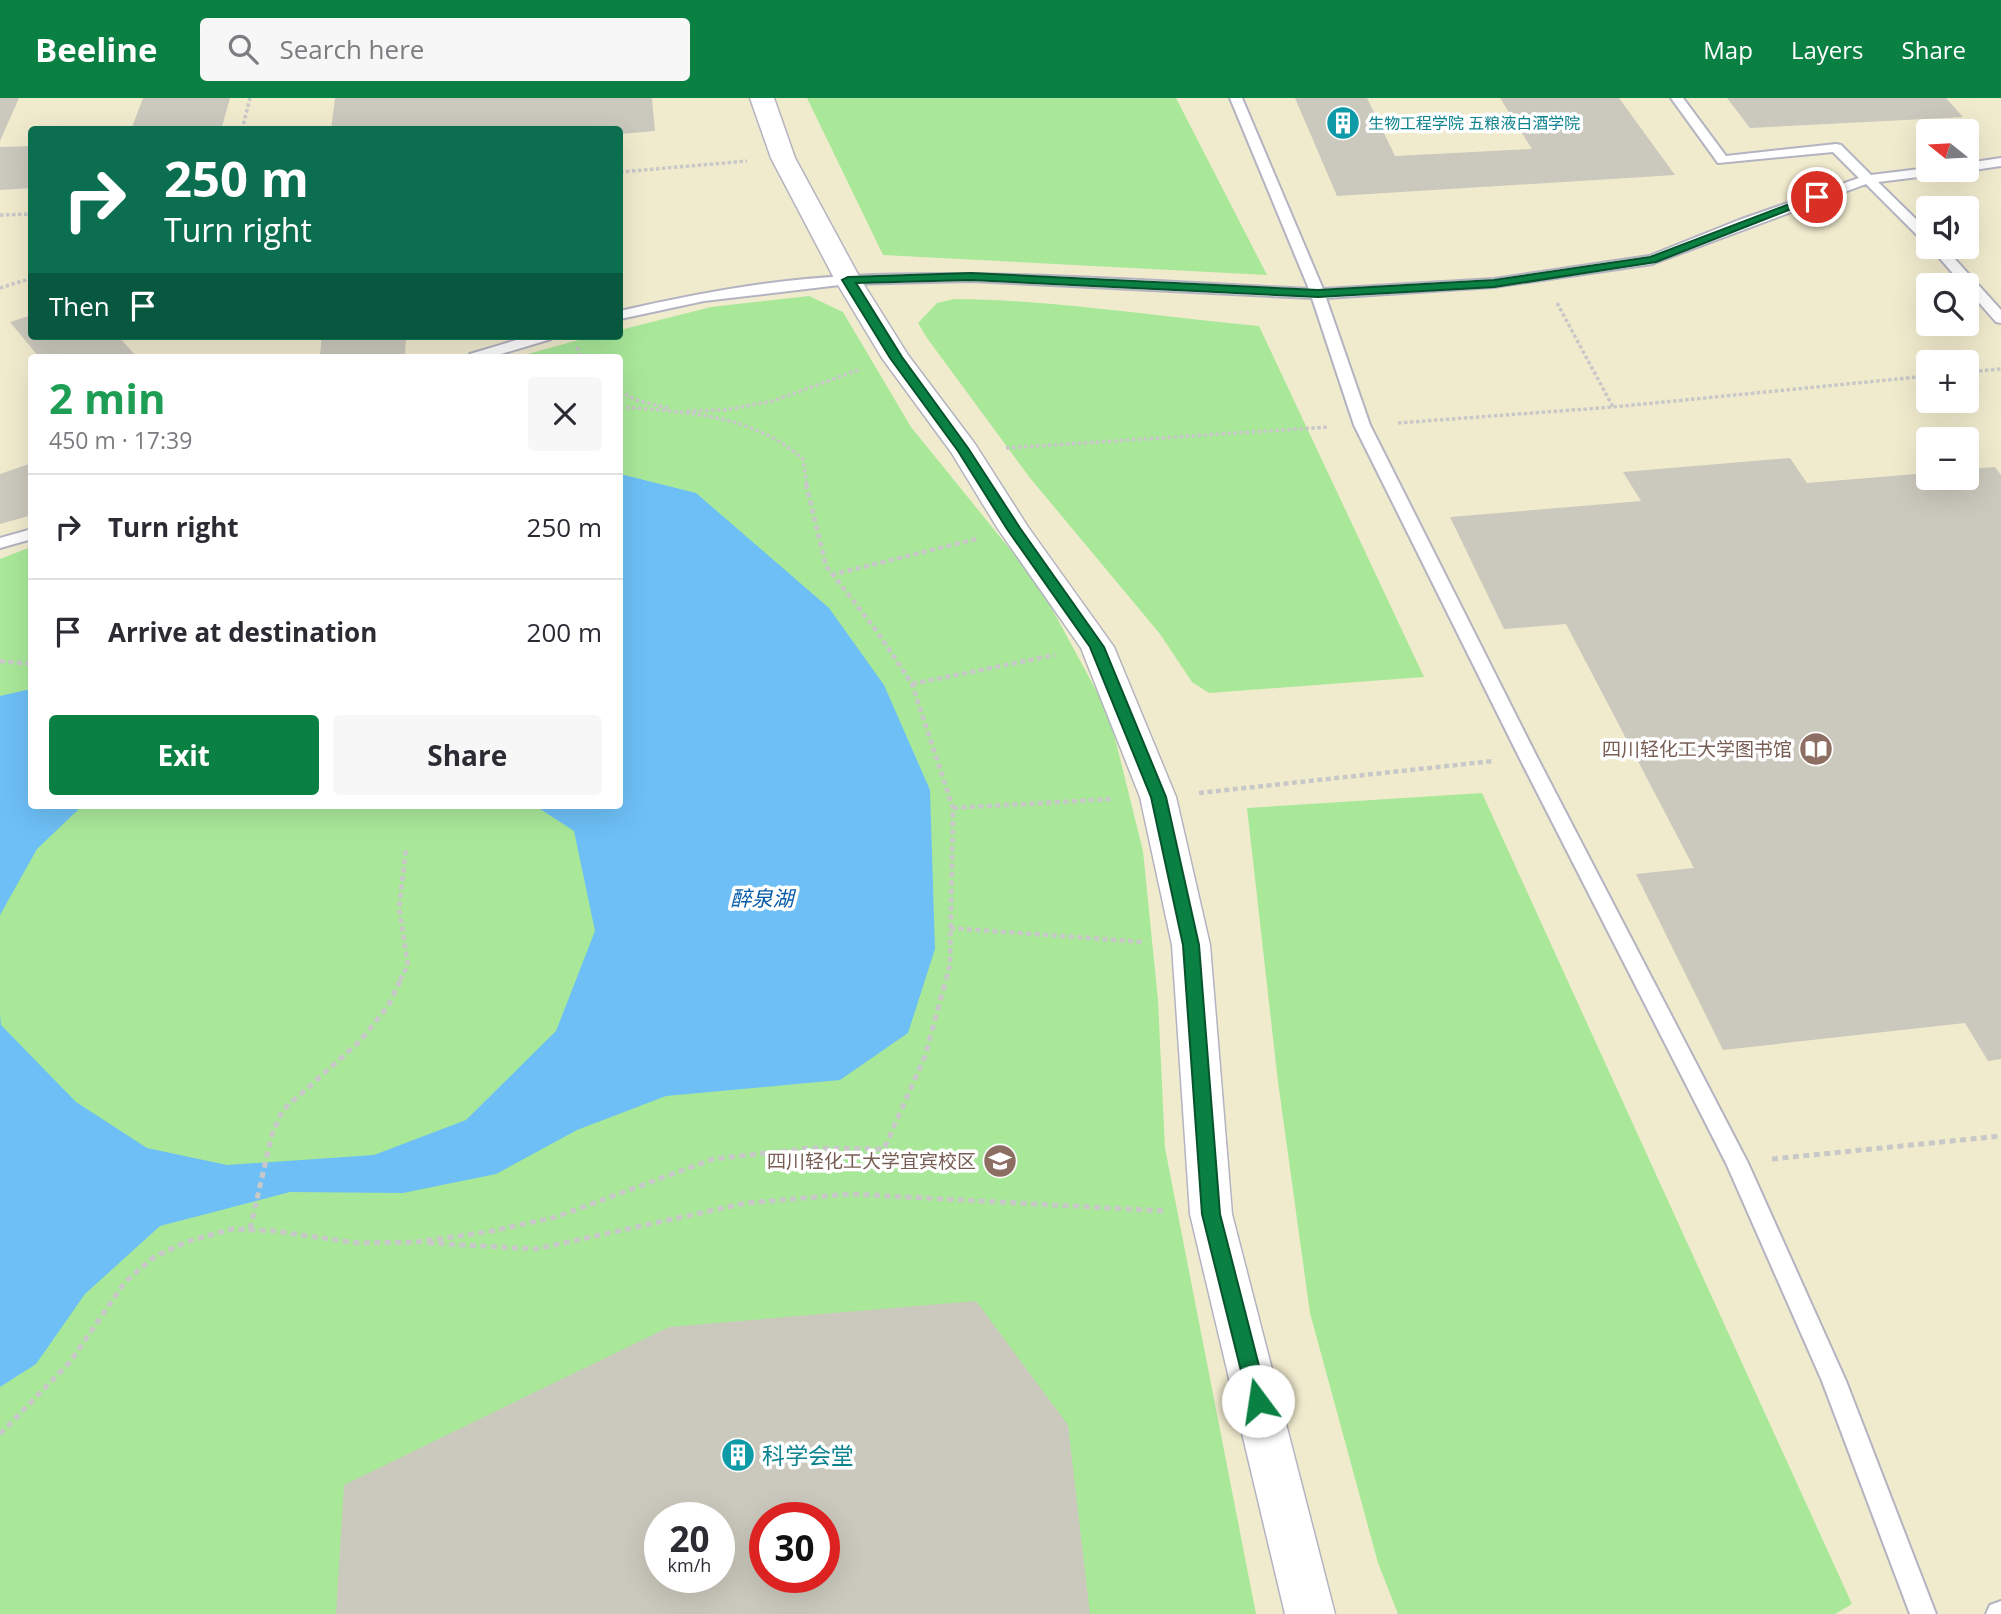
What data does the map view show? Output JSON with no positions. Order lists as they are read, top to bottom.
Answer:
{
  "water": ["醉泉湖"],
  "places": {
    "building": ["生物工程学院 五粮液白酒学院", "科学会堂"],
    "library": ["四川轻化工大学图书馆"],
    "school or university": ["四川轻化工大学宜宾校区"]
  },
  "north": "left",
  "page": {
    "header": "Beeline",
    "search": "Search here",
    "nav": ["Map", "Layers", "Share"],
    "map_buttons": ["+", "−"],
    "turn": ["250 m", "Turn right"],
    "then": "Then",
    "heading": ["2 min", "450 m · 17:39"],
    "list": [
      {
        "name": "Turn right",
        "value": "250 m"
      },
      {
        "name": "Arrive at destination",
        "value": "200 m"
      }
    ],
    "buttons": ["Exit", "Share"],
    "speed": "20 km/h",
    "limit": "30"
  }
}
